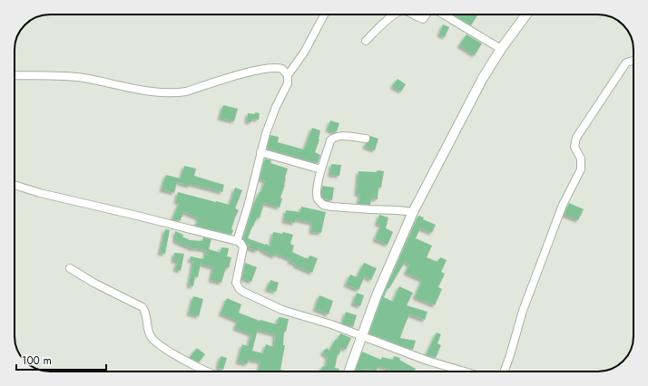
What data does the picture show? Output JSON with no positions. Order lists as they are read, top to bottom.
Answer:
{
  "scale_bar": "100 m"
}
